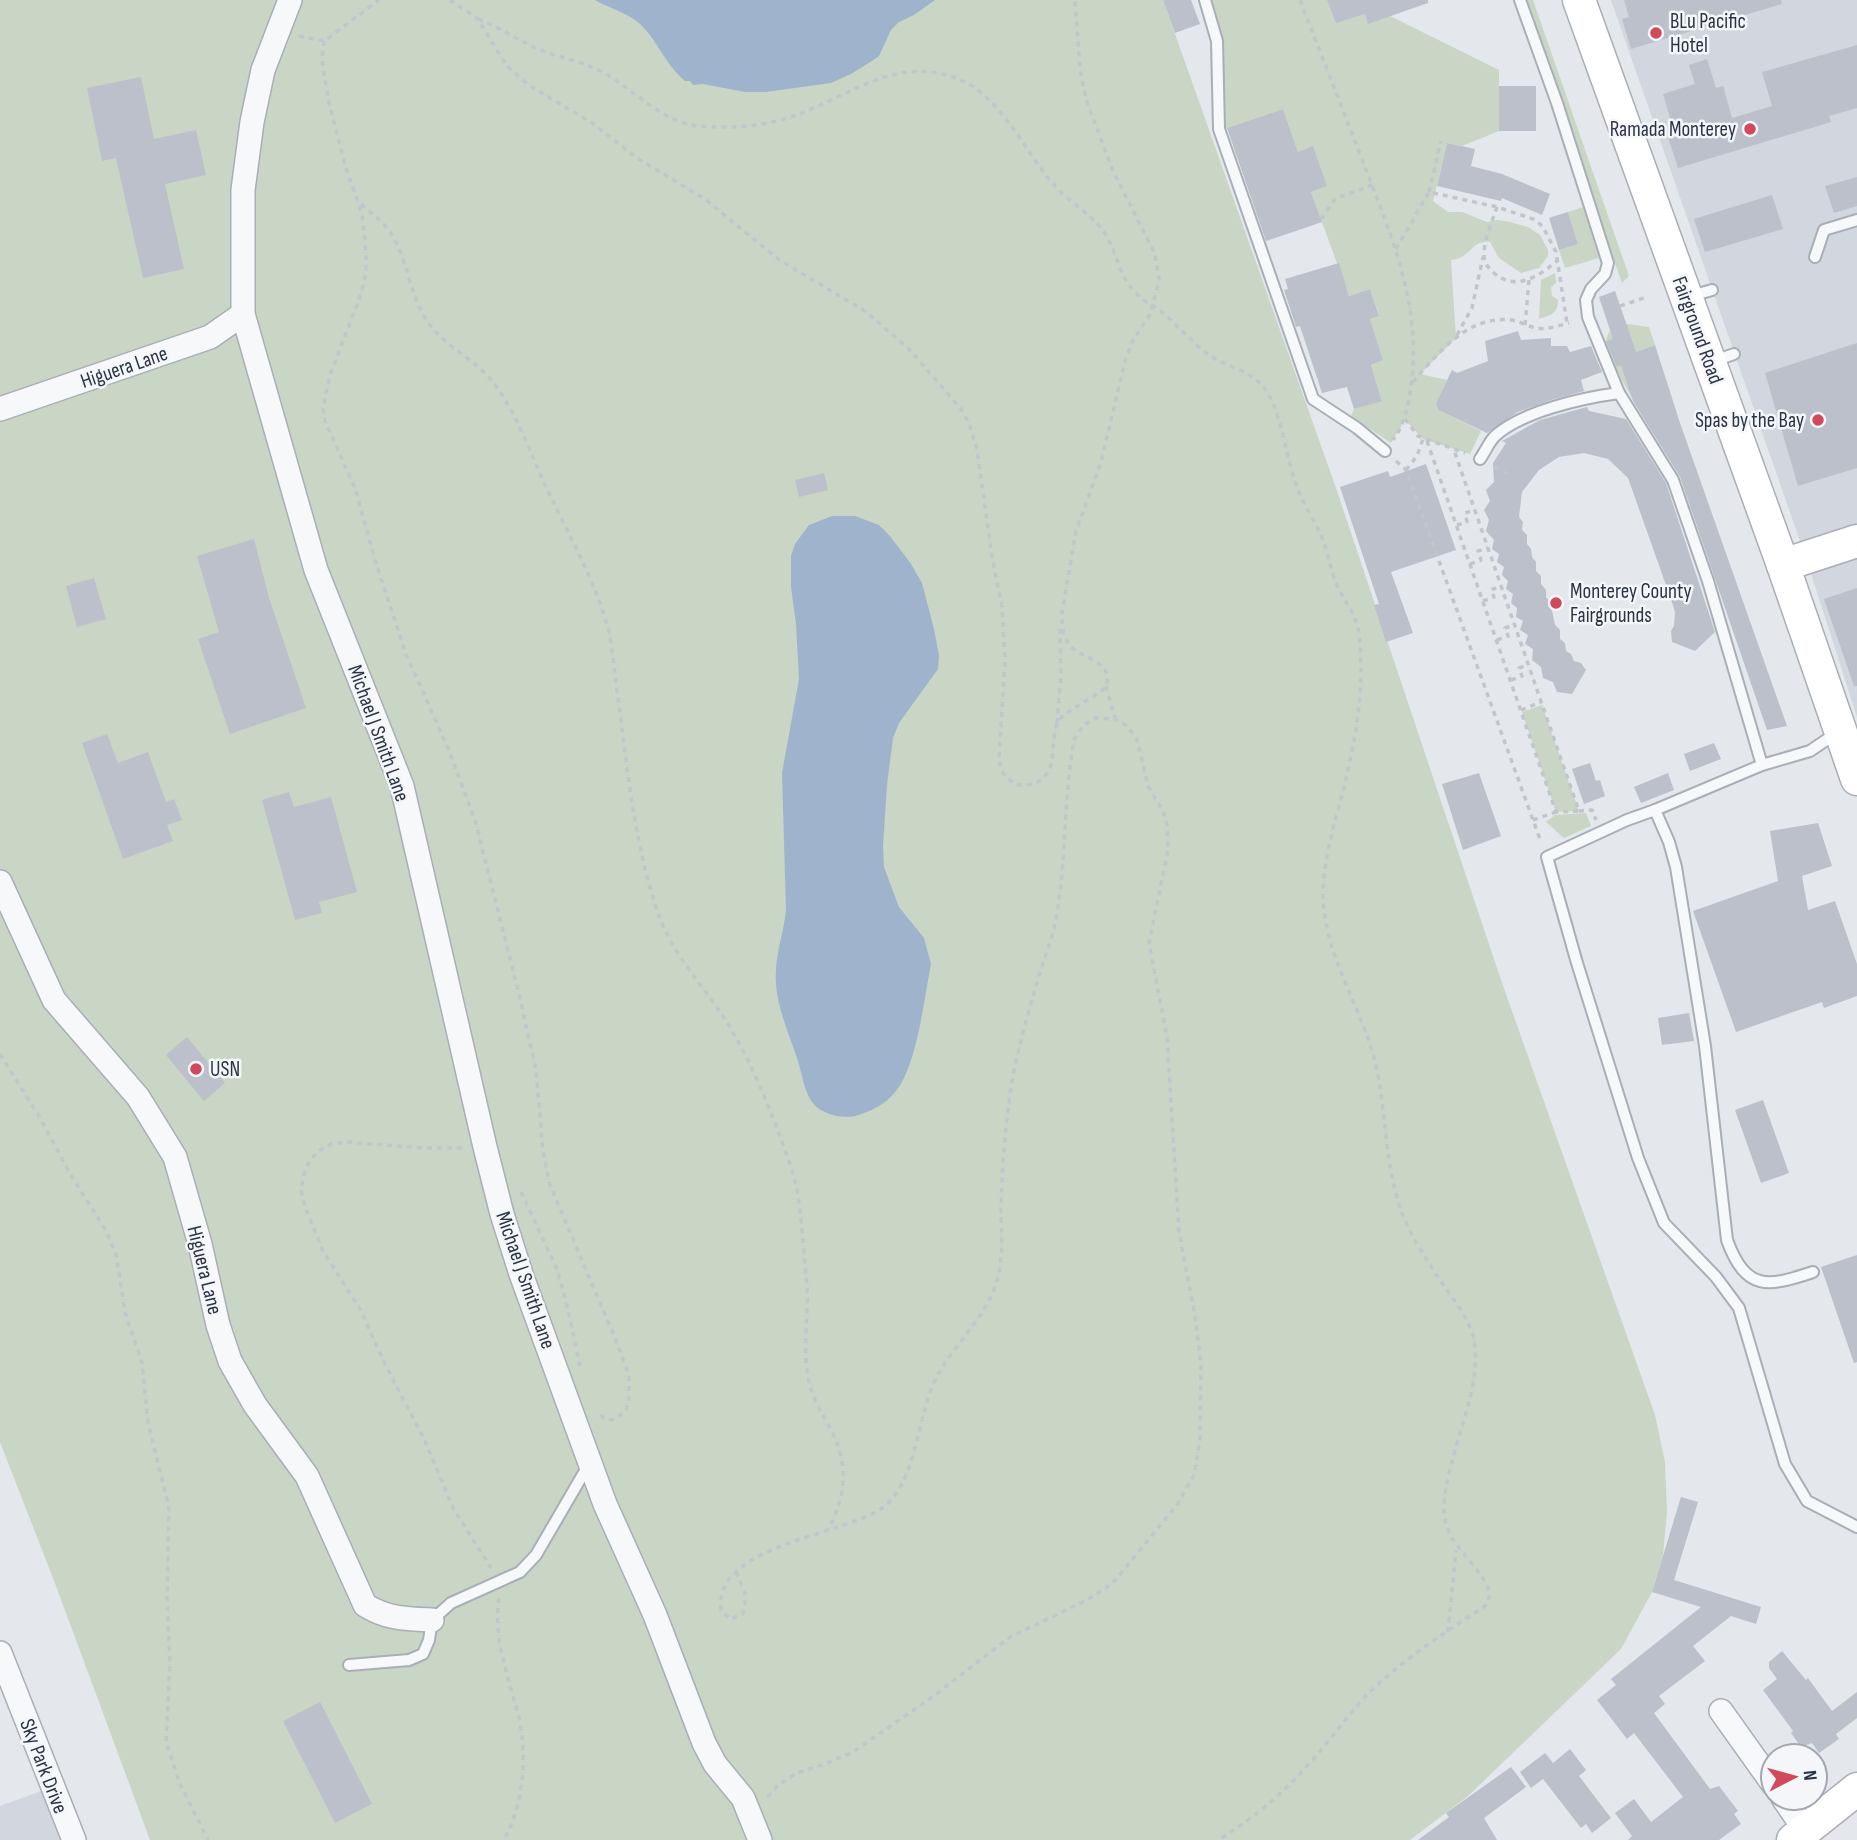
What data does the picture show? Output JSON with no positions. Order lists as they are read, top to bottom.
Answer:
{
  "streets": {
    "street": [
      "Fairground Road",
      "Higuera Lane",
      "Michael J Smith Lane",
      "Sky Park Drive"
    ]
  },
  "crossings": [
    ["Higuera Lane", "Michael J Smith Lane"]
  ],
  "places": [
    "BLu Pacific Hotel",
    "Ramada Monterey",
    "Spas by the Bay",
    "Monterey County Fairgrounds",
    "USN"
  ],
  "north": "right"
}
